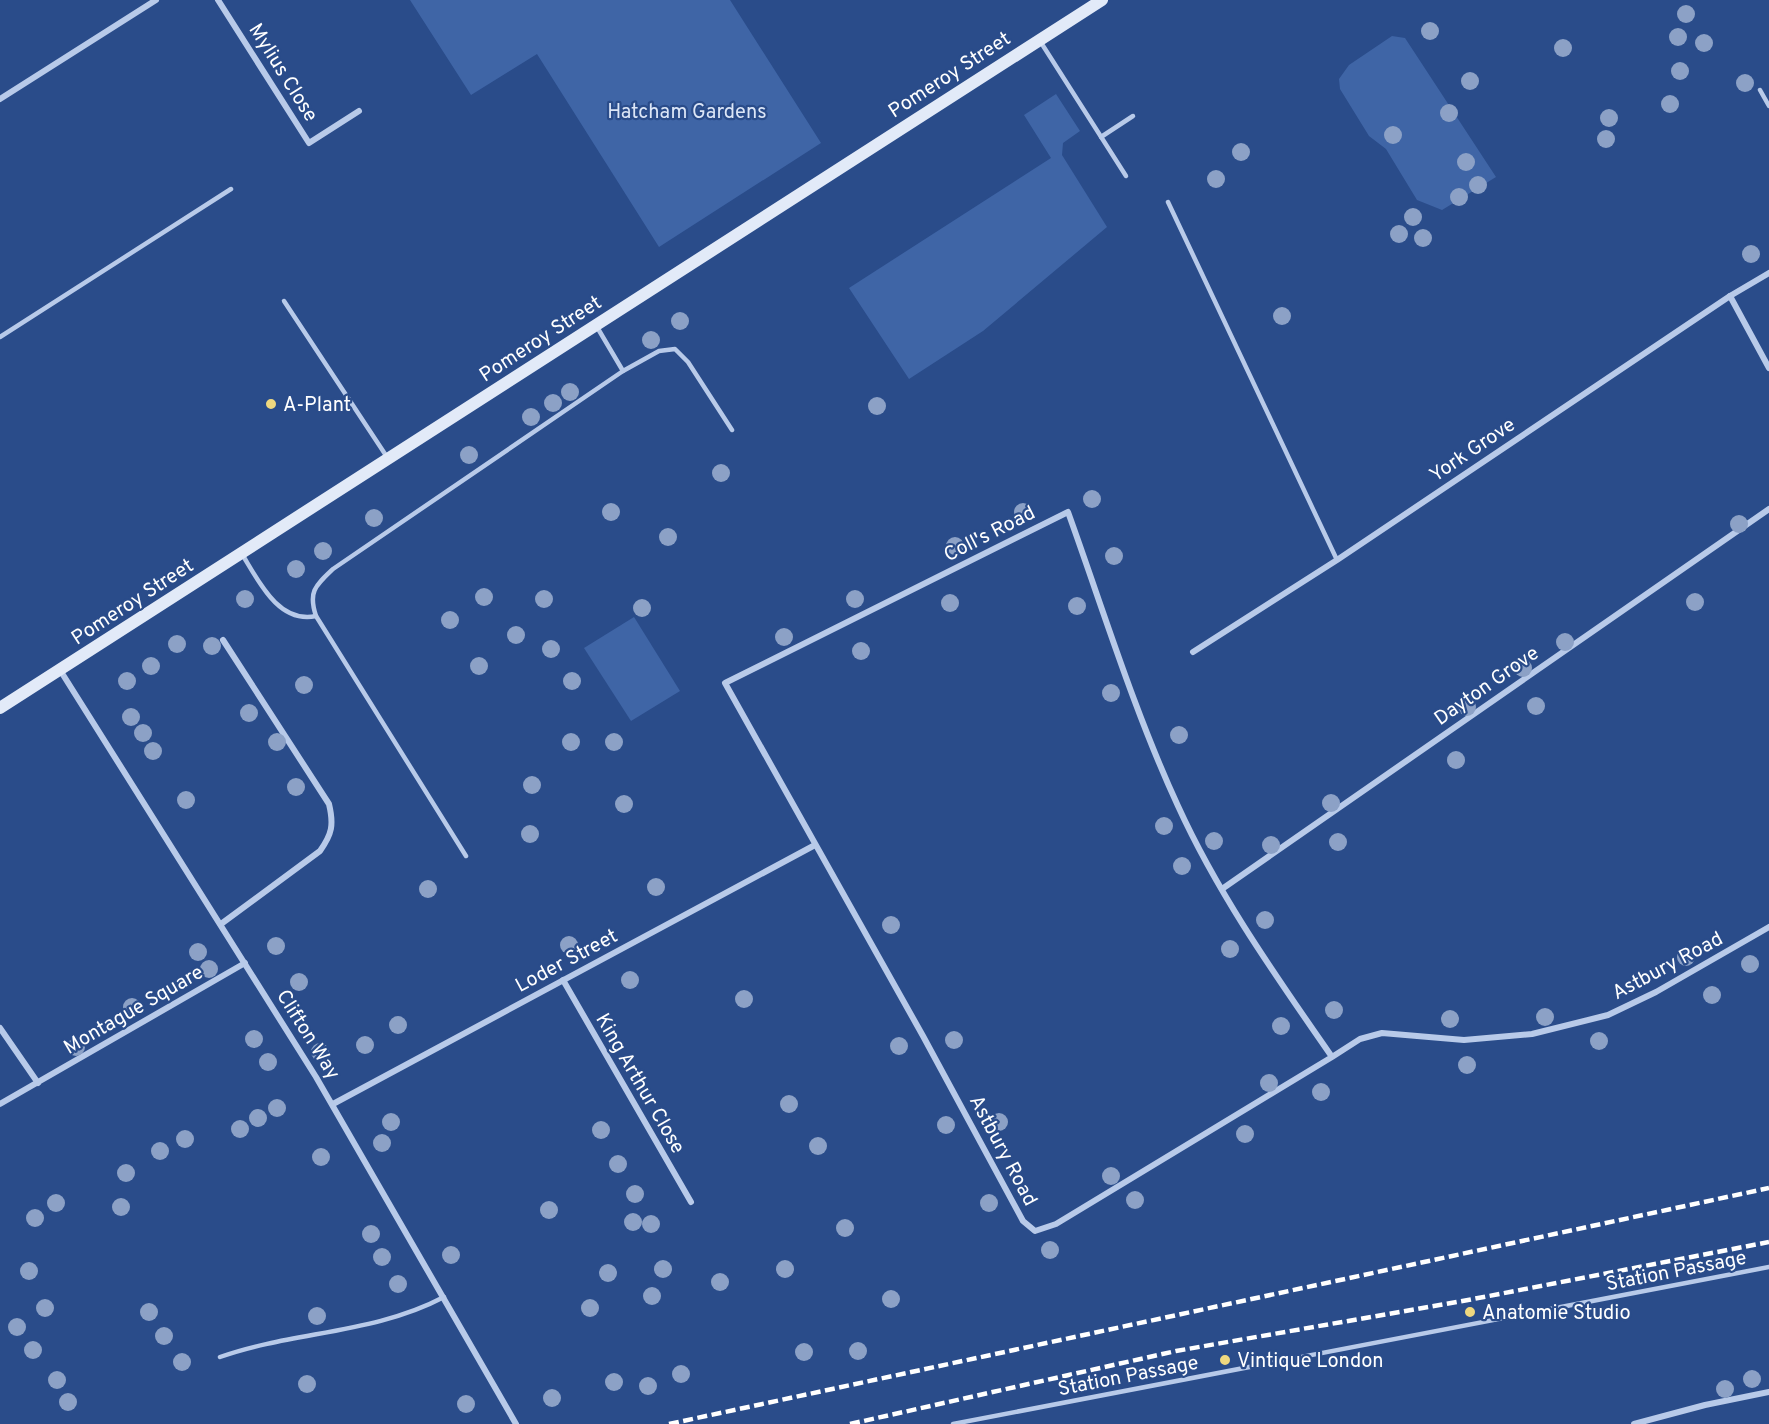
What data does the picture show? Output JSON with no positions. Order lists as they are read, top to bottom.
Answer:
{
  "streets": {
    "main road": ["Pomeroy Street"],
    "street": [
      "Mylius Close",
      "York Grove",
      "Coll's Road",
      "Dayton Grove",
      "Loder Street",
      "Astbury Road",
      "Montague Square",
      "Clifton Way",
      "King Arthur Close"
    ],
    "lane": ["Station Passage"]
  },
  "crossings": [
    ["Pomeroy Street", "Clifton Way"],
    ["Coll's Road", "Dayton Grove"],
    ["Coll's Road", "Loder Street"],
    ["Coll's Road", "Astbury Road"],
    ["Loder Street", "Astbury Road"],
    ["Loder Street", "Clifton Way"],
    ["Loder Street", "King Arthur Close"],
    ["Montague Square", "Clifton Way"]
  ],
  "parks": ["Hatcham Gardens"],
  "places": ["A-Plant", "Anatomie Studio", "Vintique London"]
}
